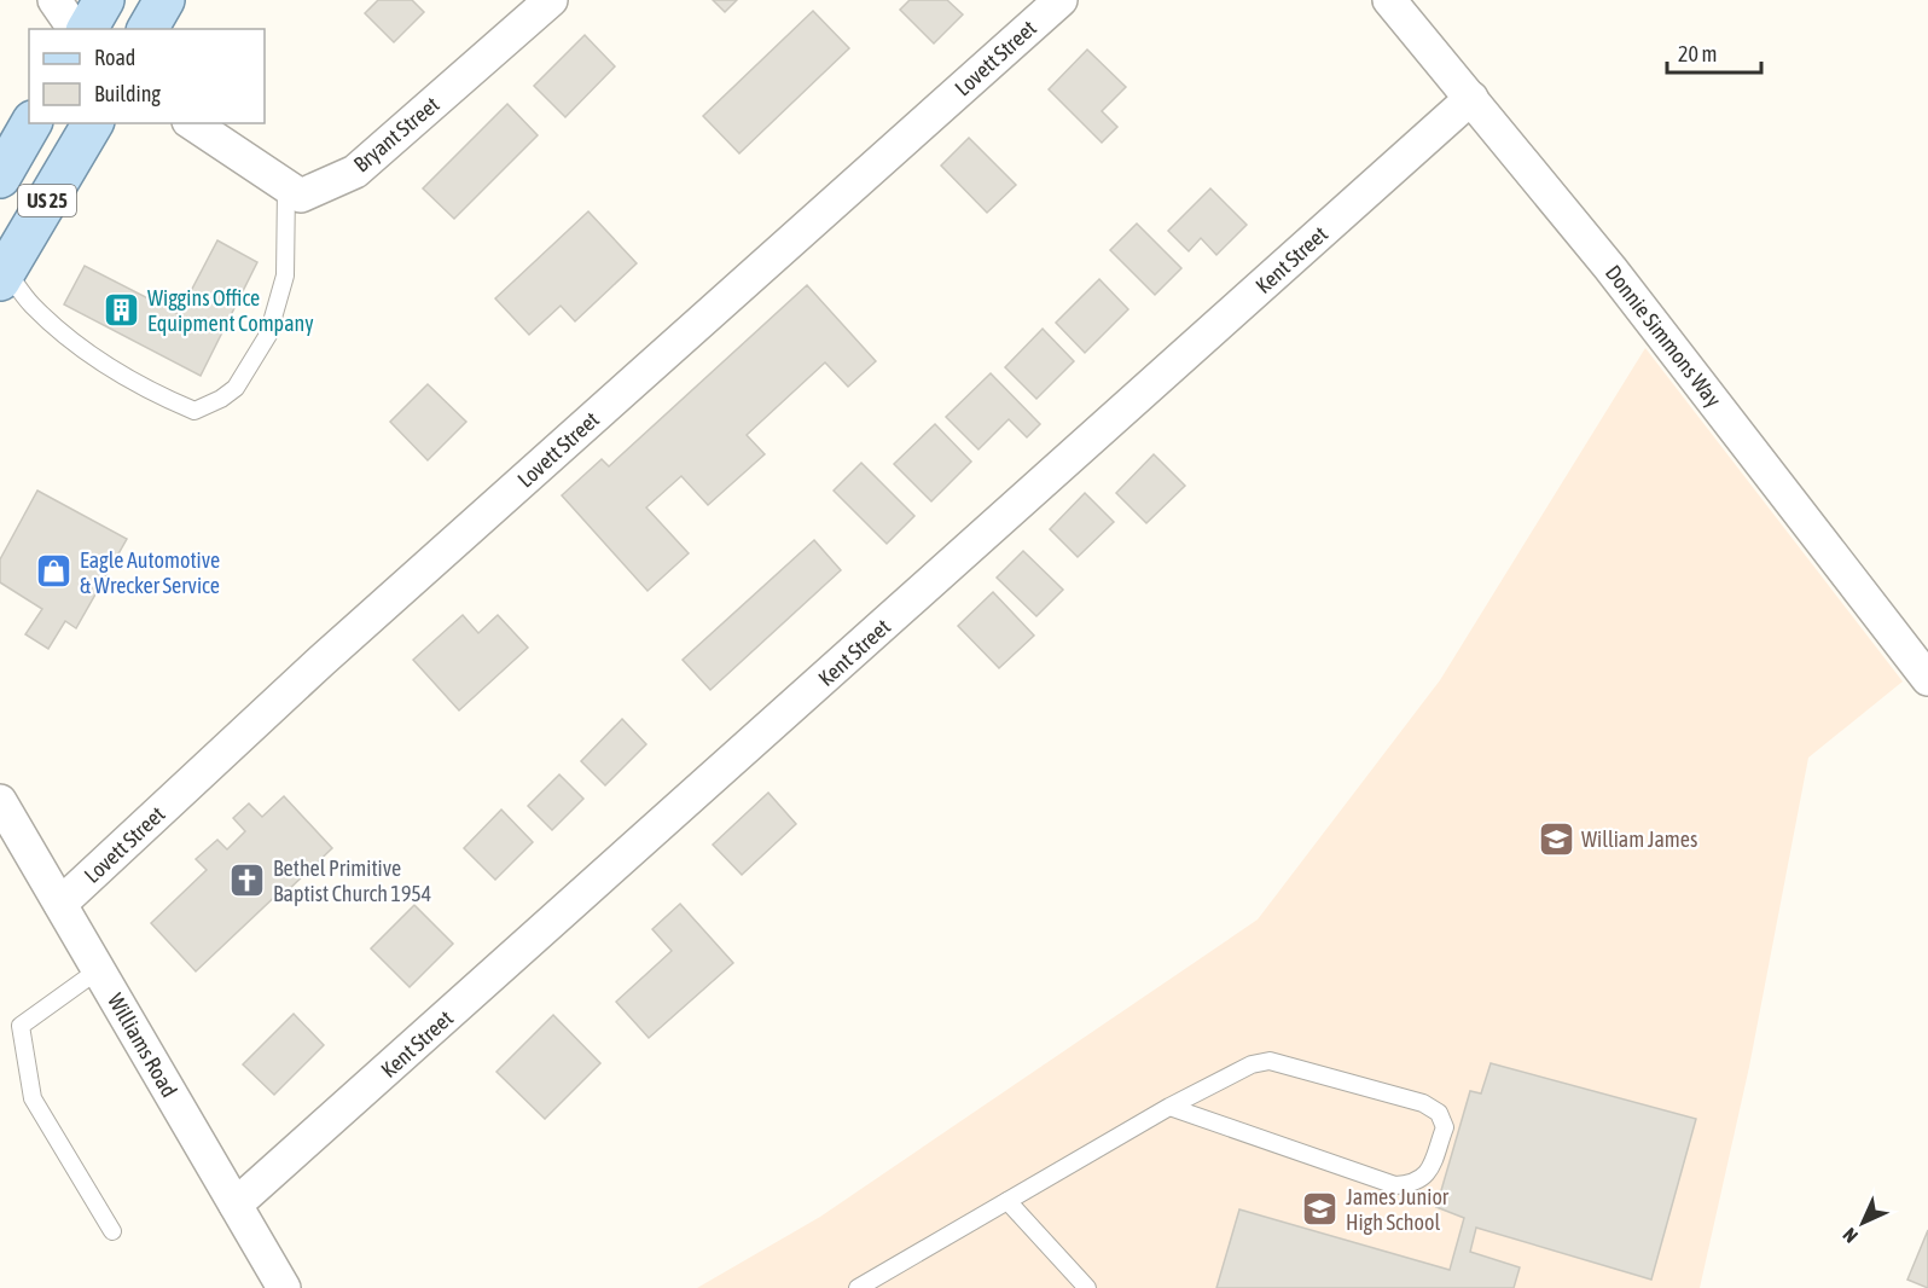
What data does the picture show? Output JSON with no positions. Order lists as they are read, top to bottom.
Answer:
{
  "streets": {
    "main road": ["US 25"],
    "street": [
      "Lovett Street",
      "Bryant Street",
      "Kent Street",
      "Donnie Simmons Way",
      "Williams Road"
    ]
  },
  "crossings": [
    ["Lovett Street", "Williams Road"],
    ["Kent Street", "Donnie Simmons Way"],
    ["Kent Street", "Williams Road"]
  ],
  "places": {
    "building": ["Wiggins Office Equipment Company"],
    "shop": ["Eagle Automotive & Wrecker Service"],
    "school or university": ["William James", "James Junior High School"],
    "church": ["Bethel Primitive Baptist Church 1954"]
  },
  "legend": ["Road", "Building"],
  "scale_bar": "20 m",
  "north": "bottom left"
}
